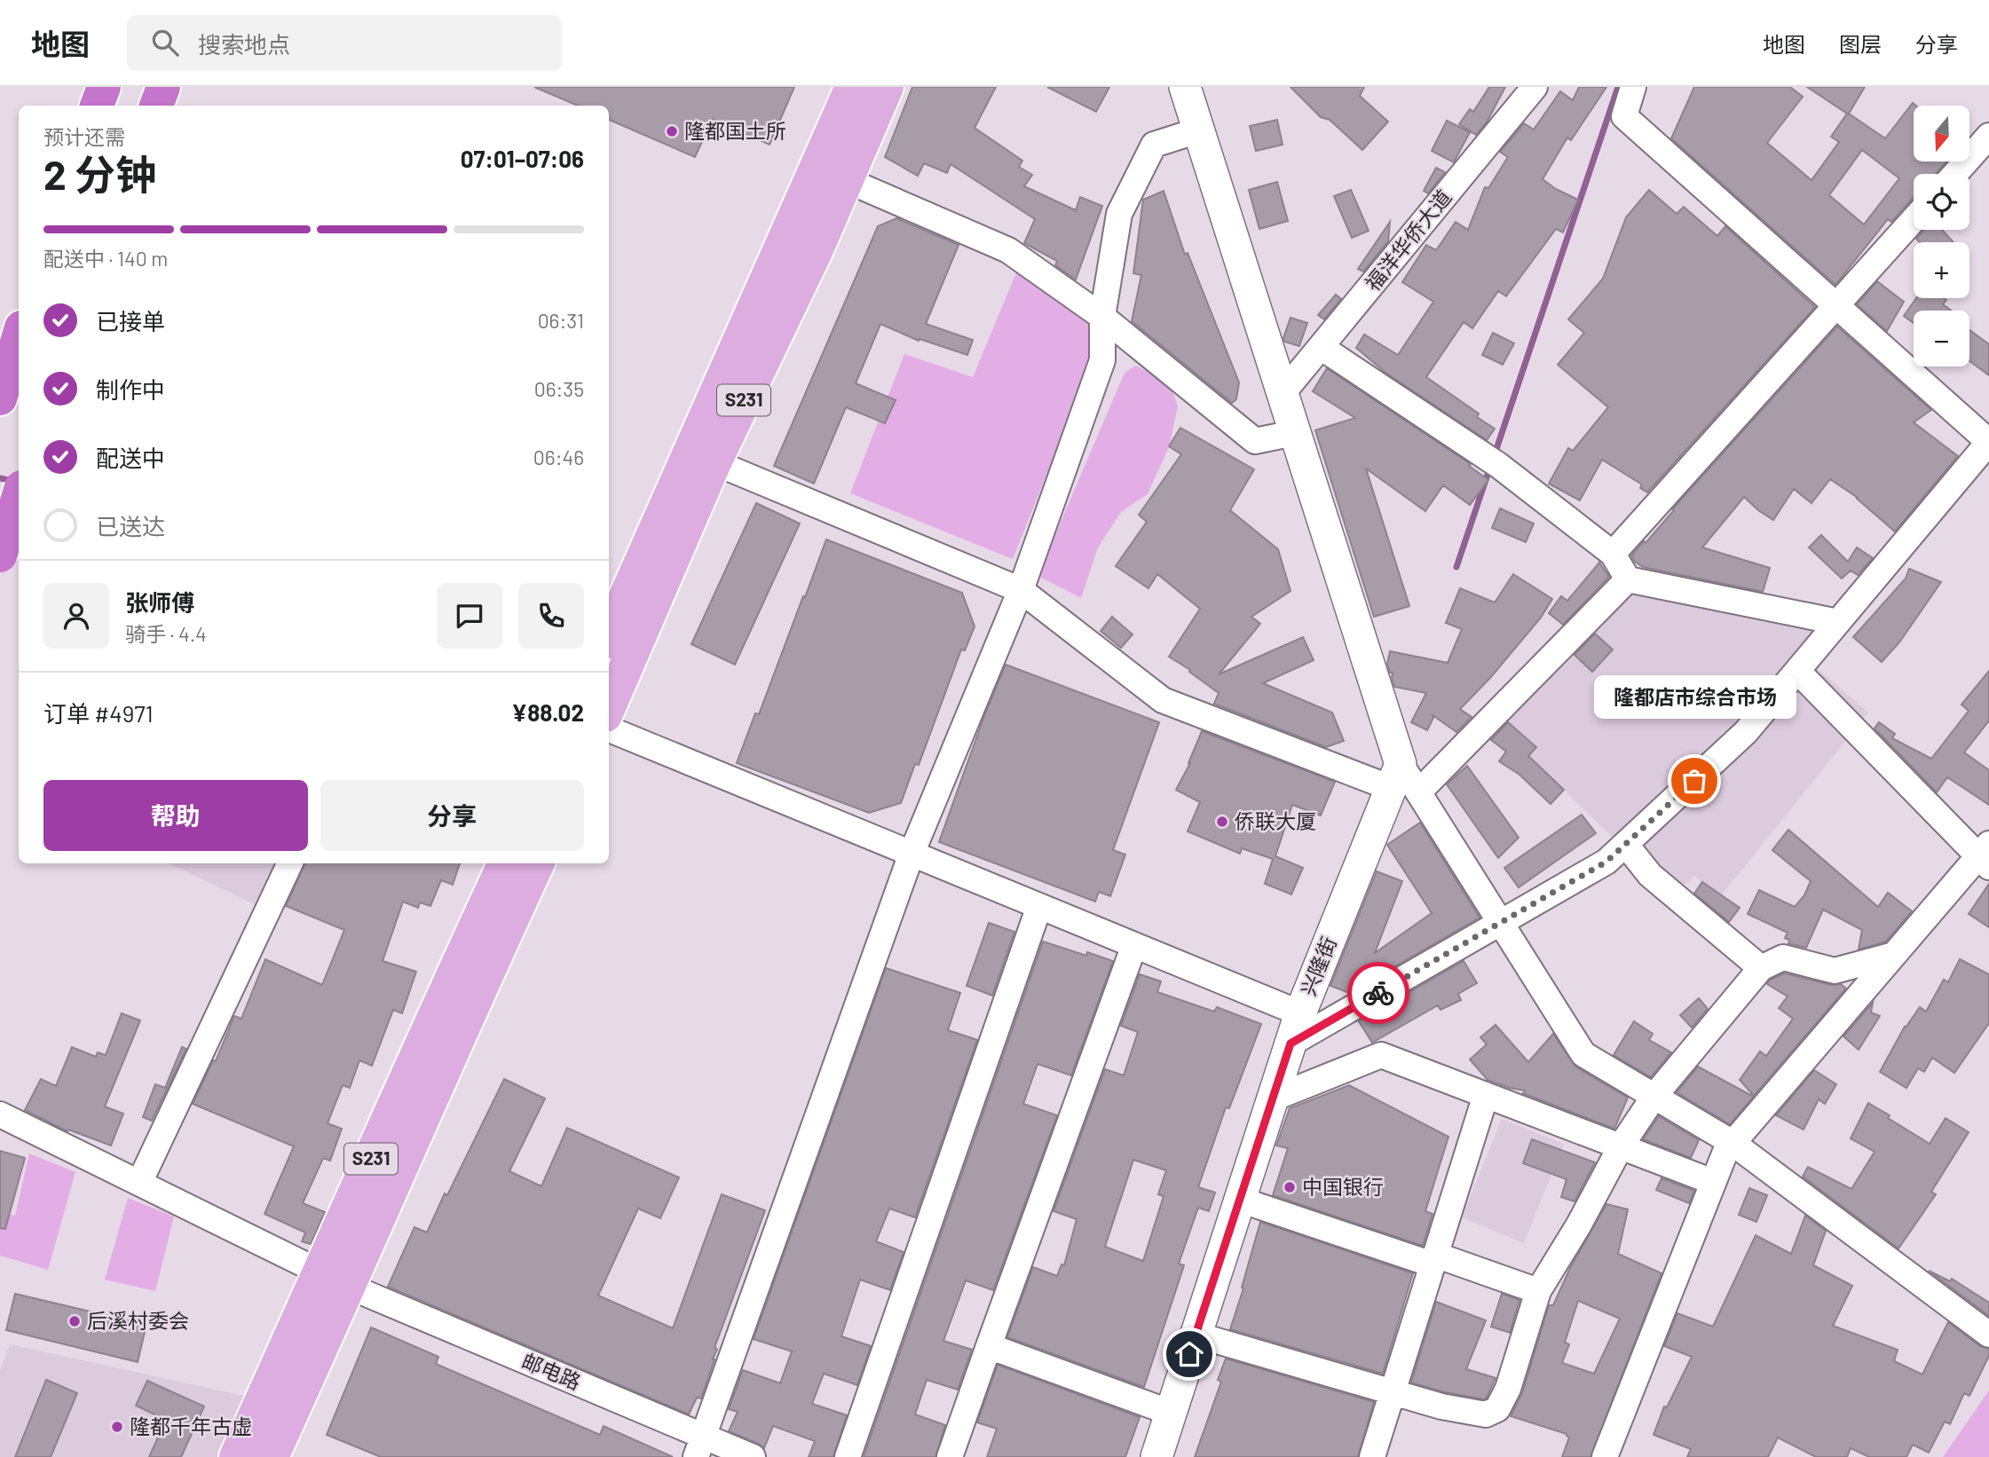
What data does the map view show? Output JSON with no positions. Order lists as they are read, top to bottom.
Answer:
{
  "streets": {
    "main road": ["S231"],
    "street": ["福洋华侨大道", "兴隆街", "邮电路"]
  },
  "crossings": [
    ["S231", "邮电路"]
  ],
  "places": [
    "隆都国土所",
    "隆都店市综合市场",
    "侨联大厦",
    "中国银行",
    "后溪村委会",
    "隆都千年古虚"
  ],
  "north": "bottom",
  "page": {
    "header": "地图",
    "search": "搜索地点",
    "nav": ["地图", "图层", "分享"],
    "map_buttons": ["+", "−"],
    "heading": ["2 分钟", "预计还需", "07:01–07:06"],
    "panel": [
      "张师傅",
      "骑手 · 4.4",
      "订单 #4971",
      "¥88.02"
    ],
    "bar": "配送中 · 140 m",
    "list": [
      ["已接单", "06:31"],
      ["制作中", "06:35"],
      ["配送中", "06:46"],
      "已送达"
    ],
    "bubble": "隆都店市综合市场",
    "buttons": ["帮助", "分享"]
  }
}
